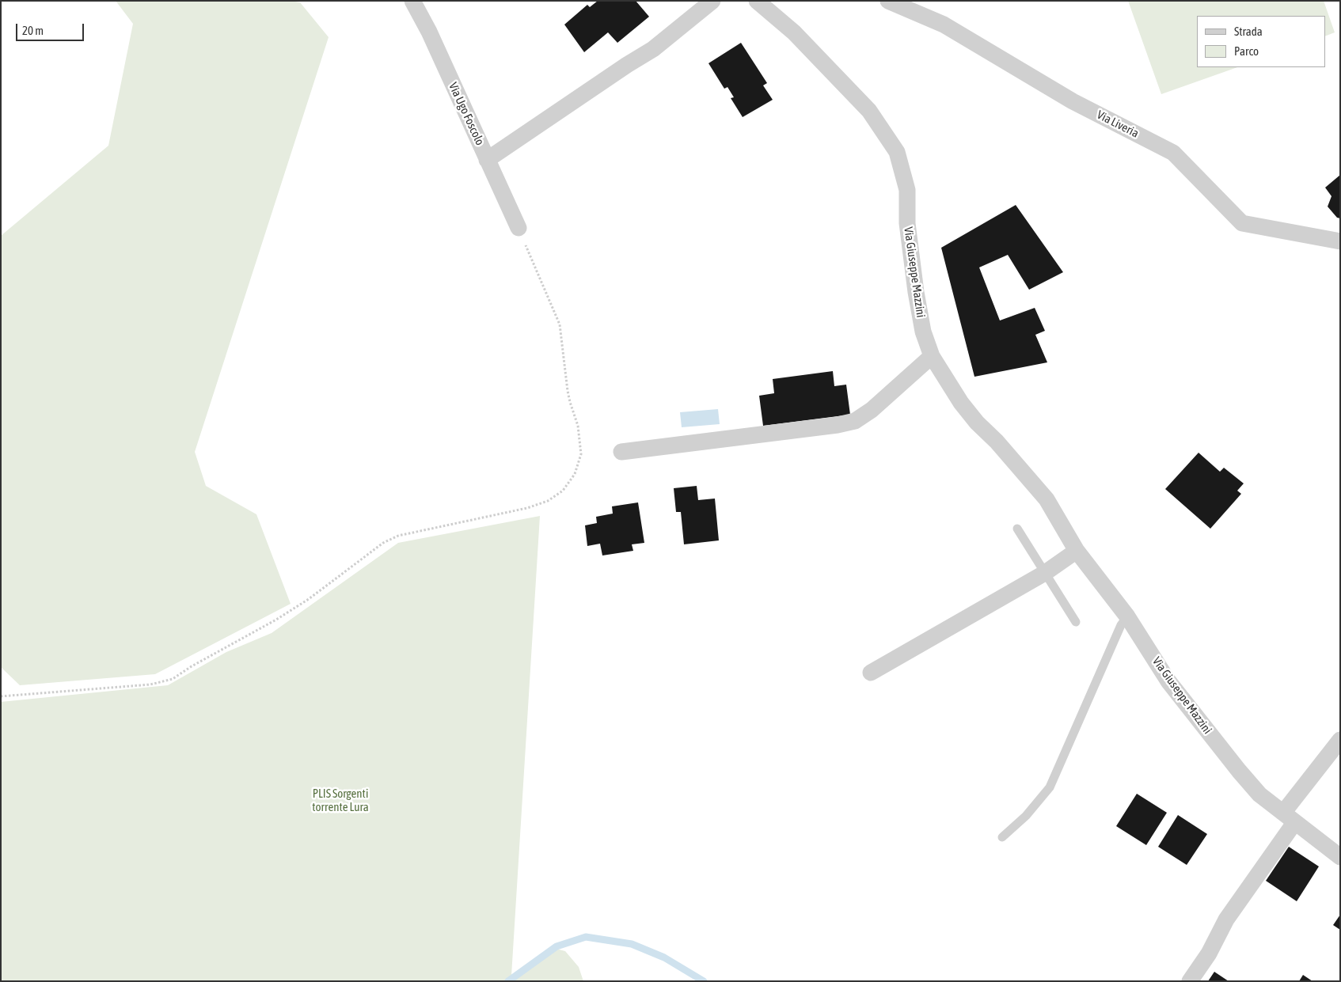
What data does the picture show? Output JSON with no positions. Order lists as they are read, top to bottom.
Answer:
{
  "streets": {
    "street": ["Via Ugo Foscolo", "Via Liveria", "Via Giuseppe Mazzini"]
  },
  "parks": ["PLIS Sorgenti torrente Lura"],
  "legend": ["Strada", "Parco"],
  "scale_bar": "20 m"
}
